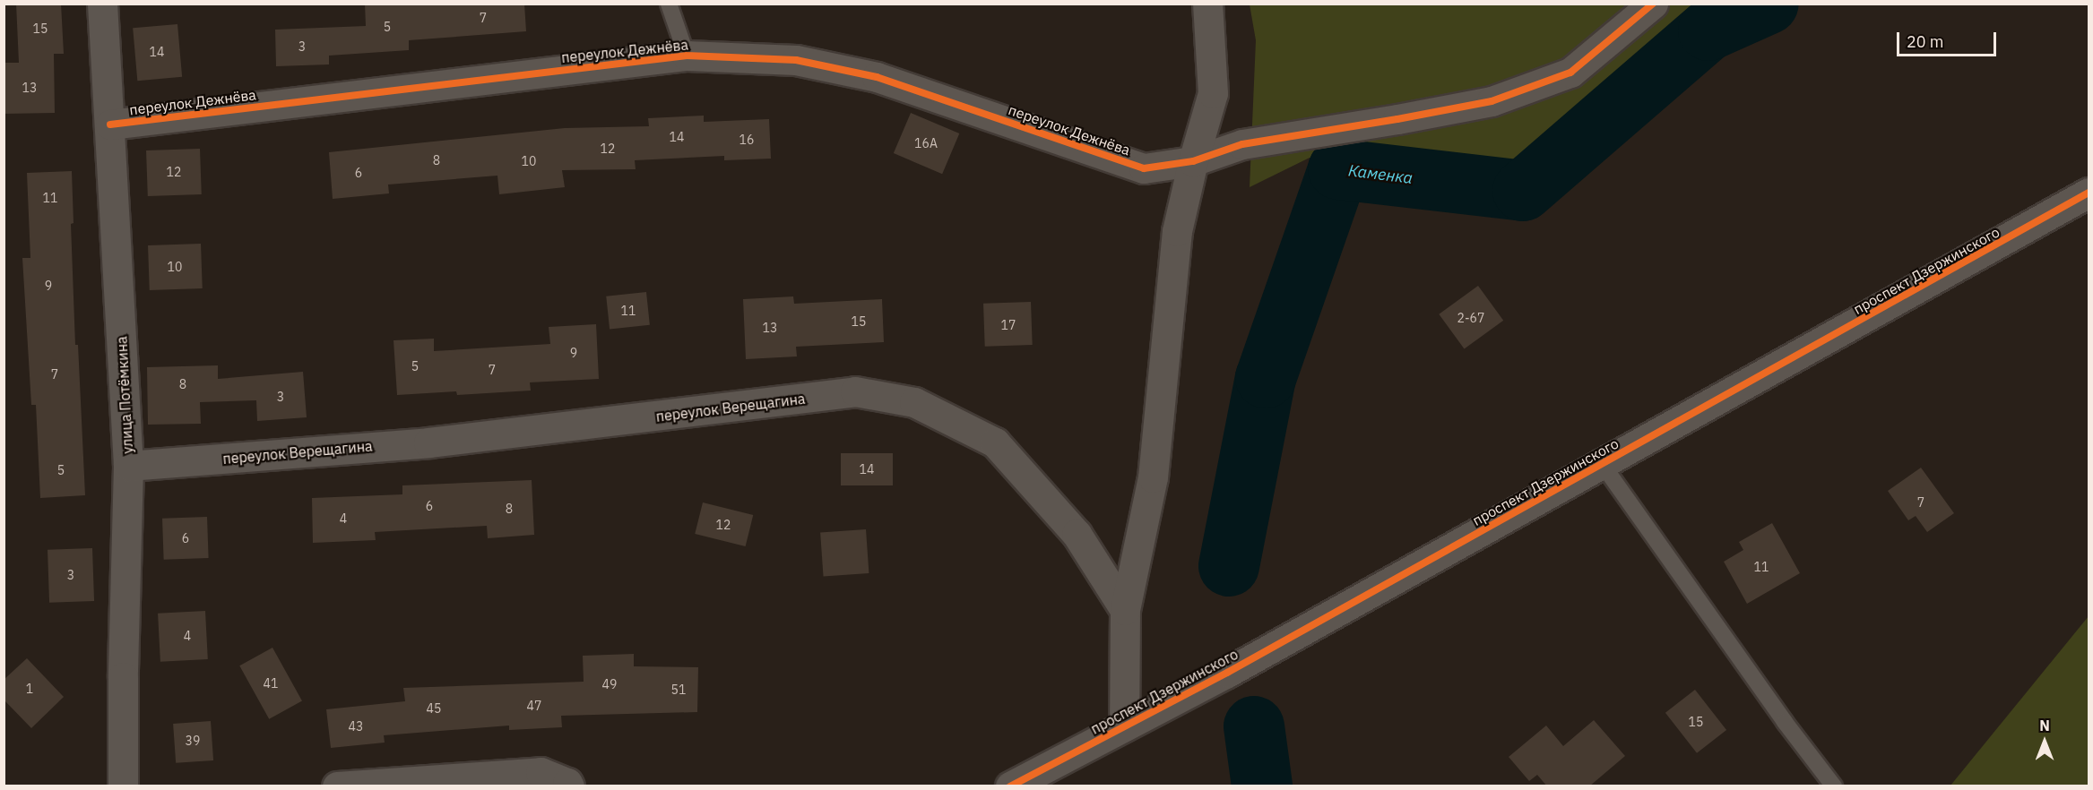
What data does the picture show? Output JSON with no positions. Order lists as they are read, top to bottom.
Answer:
{
  "streets": {
    "street": [
      "переулок Дежнёва",
      "проспект Дзержинского",
      "улица Потёмкина",
      "переулок Верещагина"
    ]
  },
  "crossings": [
    ["переулок Дежнёва", "улица Потёмкина"],
    ["улица Потёмкина", "переулок Верещагина"]
  ],
  "water": ["Каменка"],
  "house_numbers": [
    "7",
    "5",
    "15",
    "3",
    "14",
    "13",
    "14",
    "16",
    "16А",
    "12",
    "8",
    "10",
    "12",
    "6",
    "11",
    "10",
    "9",
    "11",
    "2-67",
    "15",
    "17",
    "13",
    "9",
    "5",
    "7",
    "7",
    "8",
    "3",
    "14",
    "5",
    "7",
    "6",
    "8",
    "4",
    "12",
    "6",
    "11",
    "3",
    "4",
    "41",
    "49",
    "1",
    "51",
    "47",
    "45",
    "15",
    "43",
    "39"
  ],
  "scale_bar": "20 m",
  "north": "top"
}
